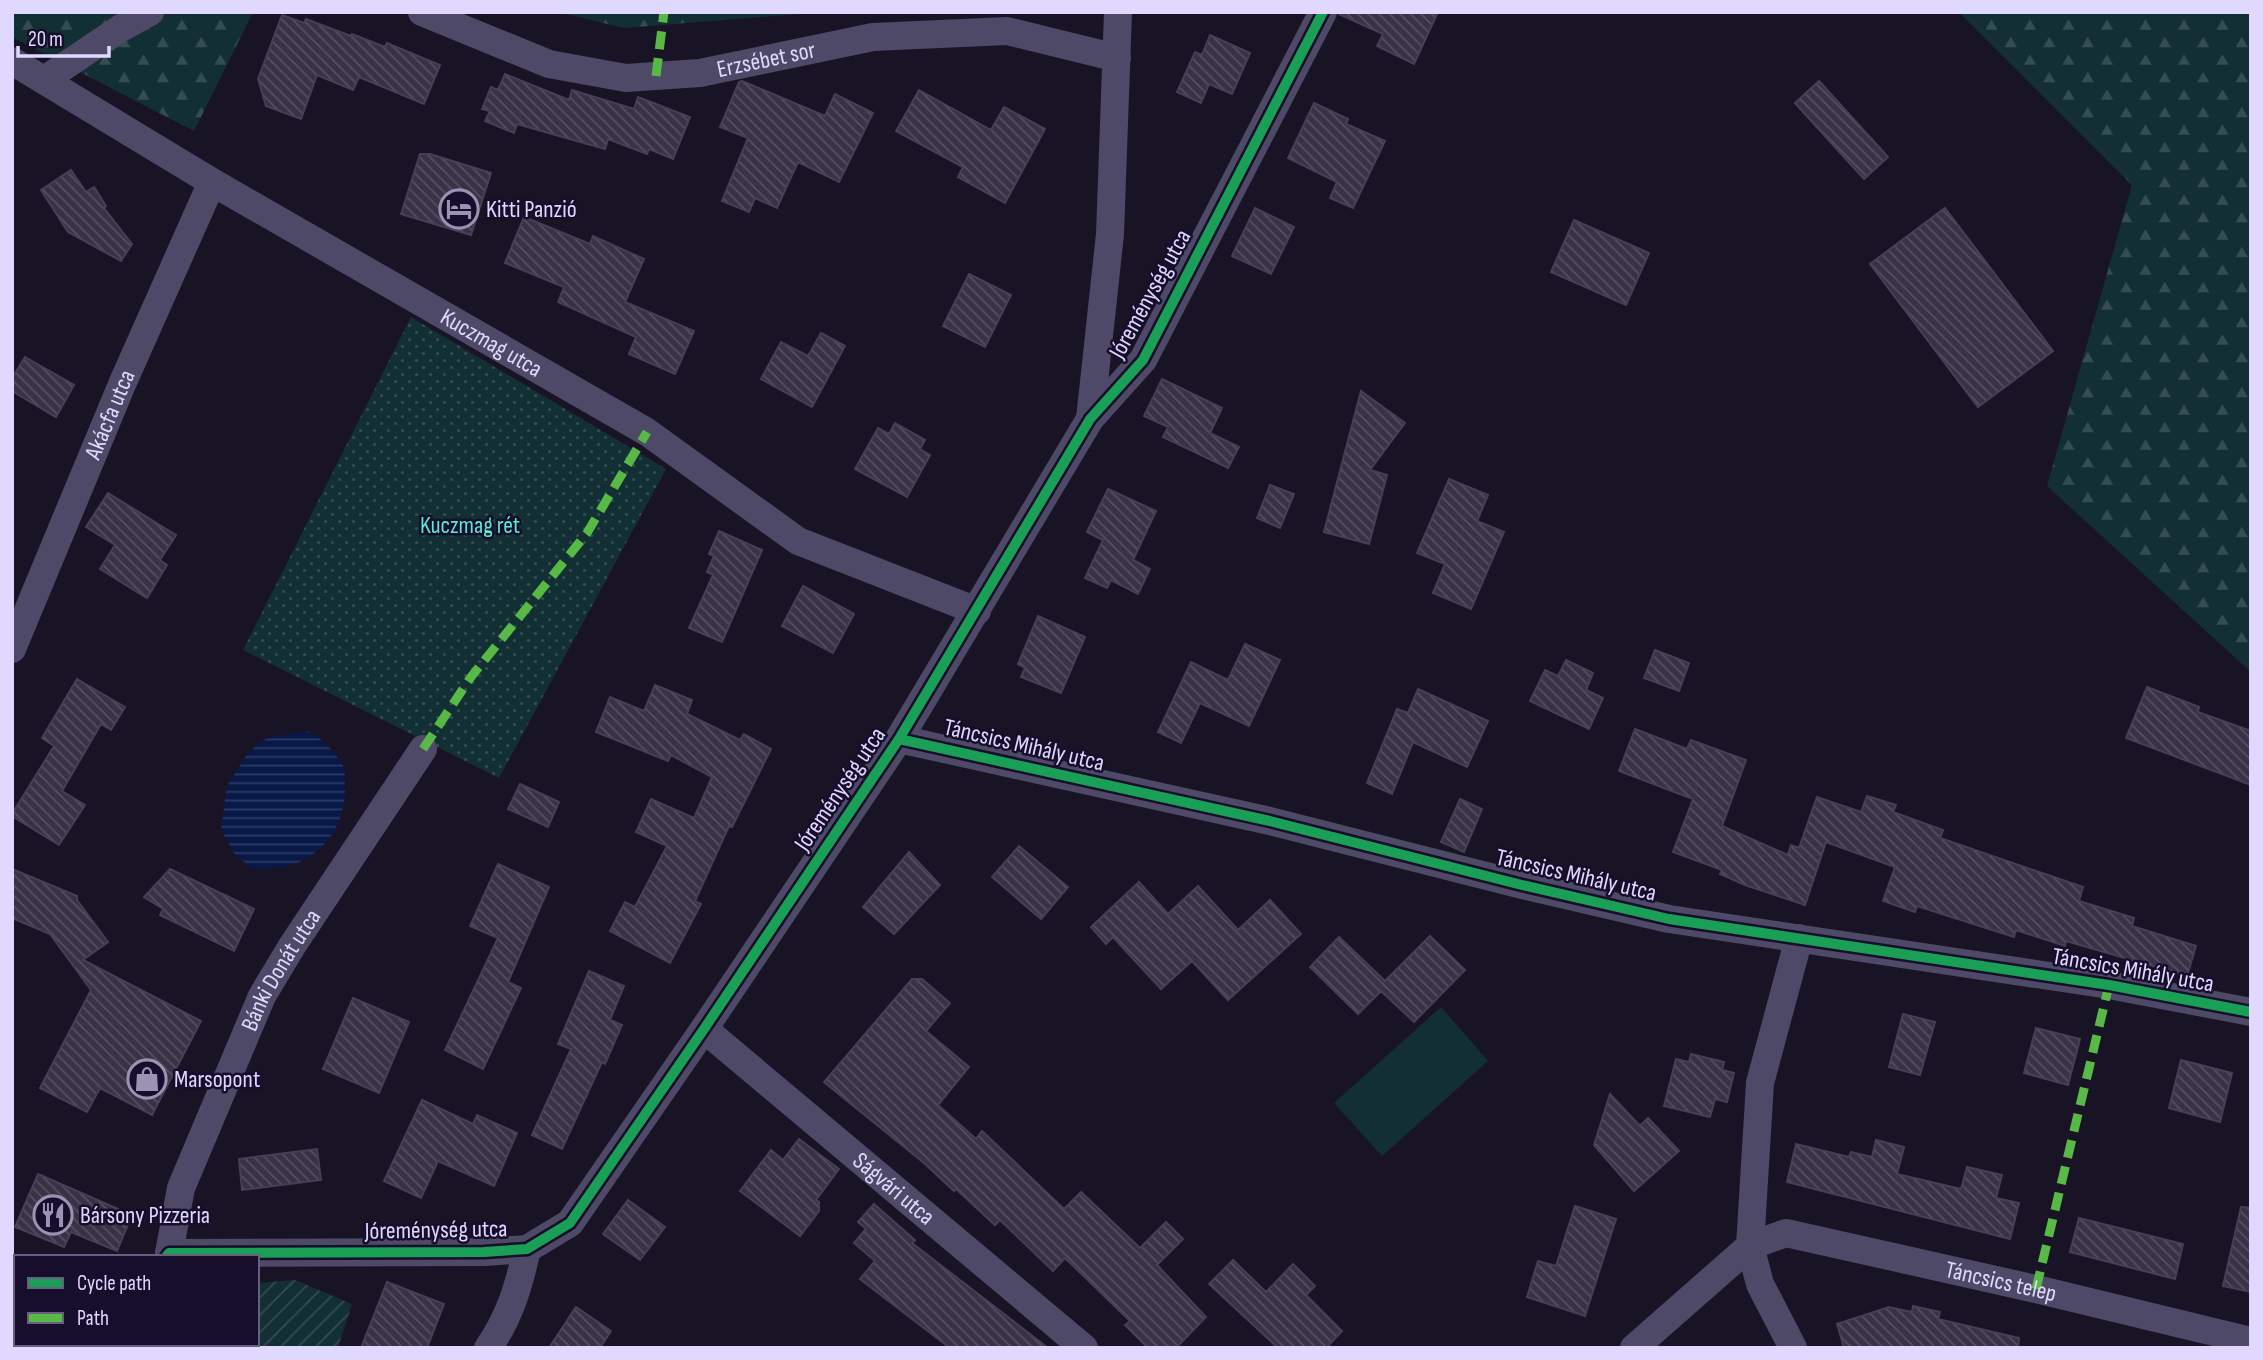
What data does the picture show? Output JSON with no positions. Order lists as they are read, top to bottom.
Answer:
{
  "streets": {
    "street": [
      "Erzsébet sor",
      "Jóreménység utca",
      "Kuczmag utca",
      "Akácfa utca",
      "Táncsics Mihály utca",
      "Bánki Donát utca",
      "Ságvári utca",
      "Táncsics telep"
    ]
  },
  "crossings": [
    ["Jóreménység utca", "Kuczmag utca"],
    ["Jóreménység utca", "Táncsics Mihály utca"],
    ["Jóreménység utca", "Bánki Donát utca"],
    ["Jóreménység utca", "Ságvári utca"],
    ["Kuczmag utca", "Akácfa utca"]
  ],
  "parks": ["Kuczmag rét"],
  "places": {
    "hotel": ["Kitti Panzió"],
    "shop": ["Marsopont"],
    "restaurant": ["Bársony Pizzeria"]
  },
  "legend": ["Cycle path", "Path"],
  "scale_bar": "20 m"
}
